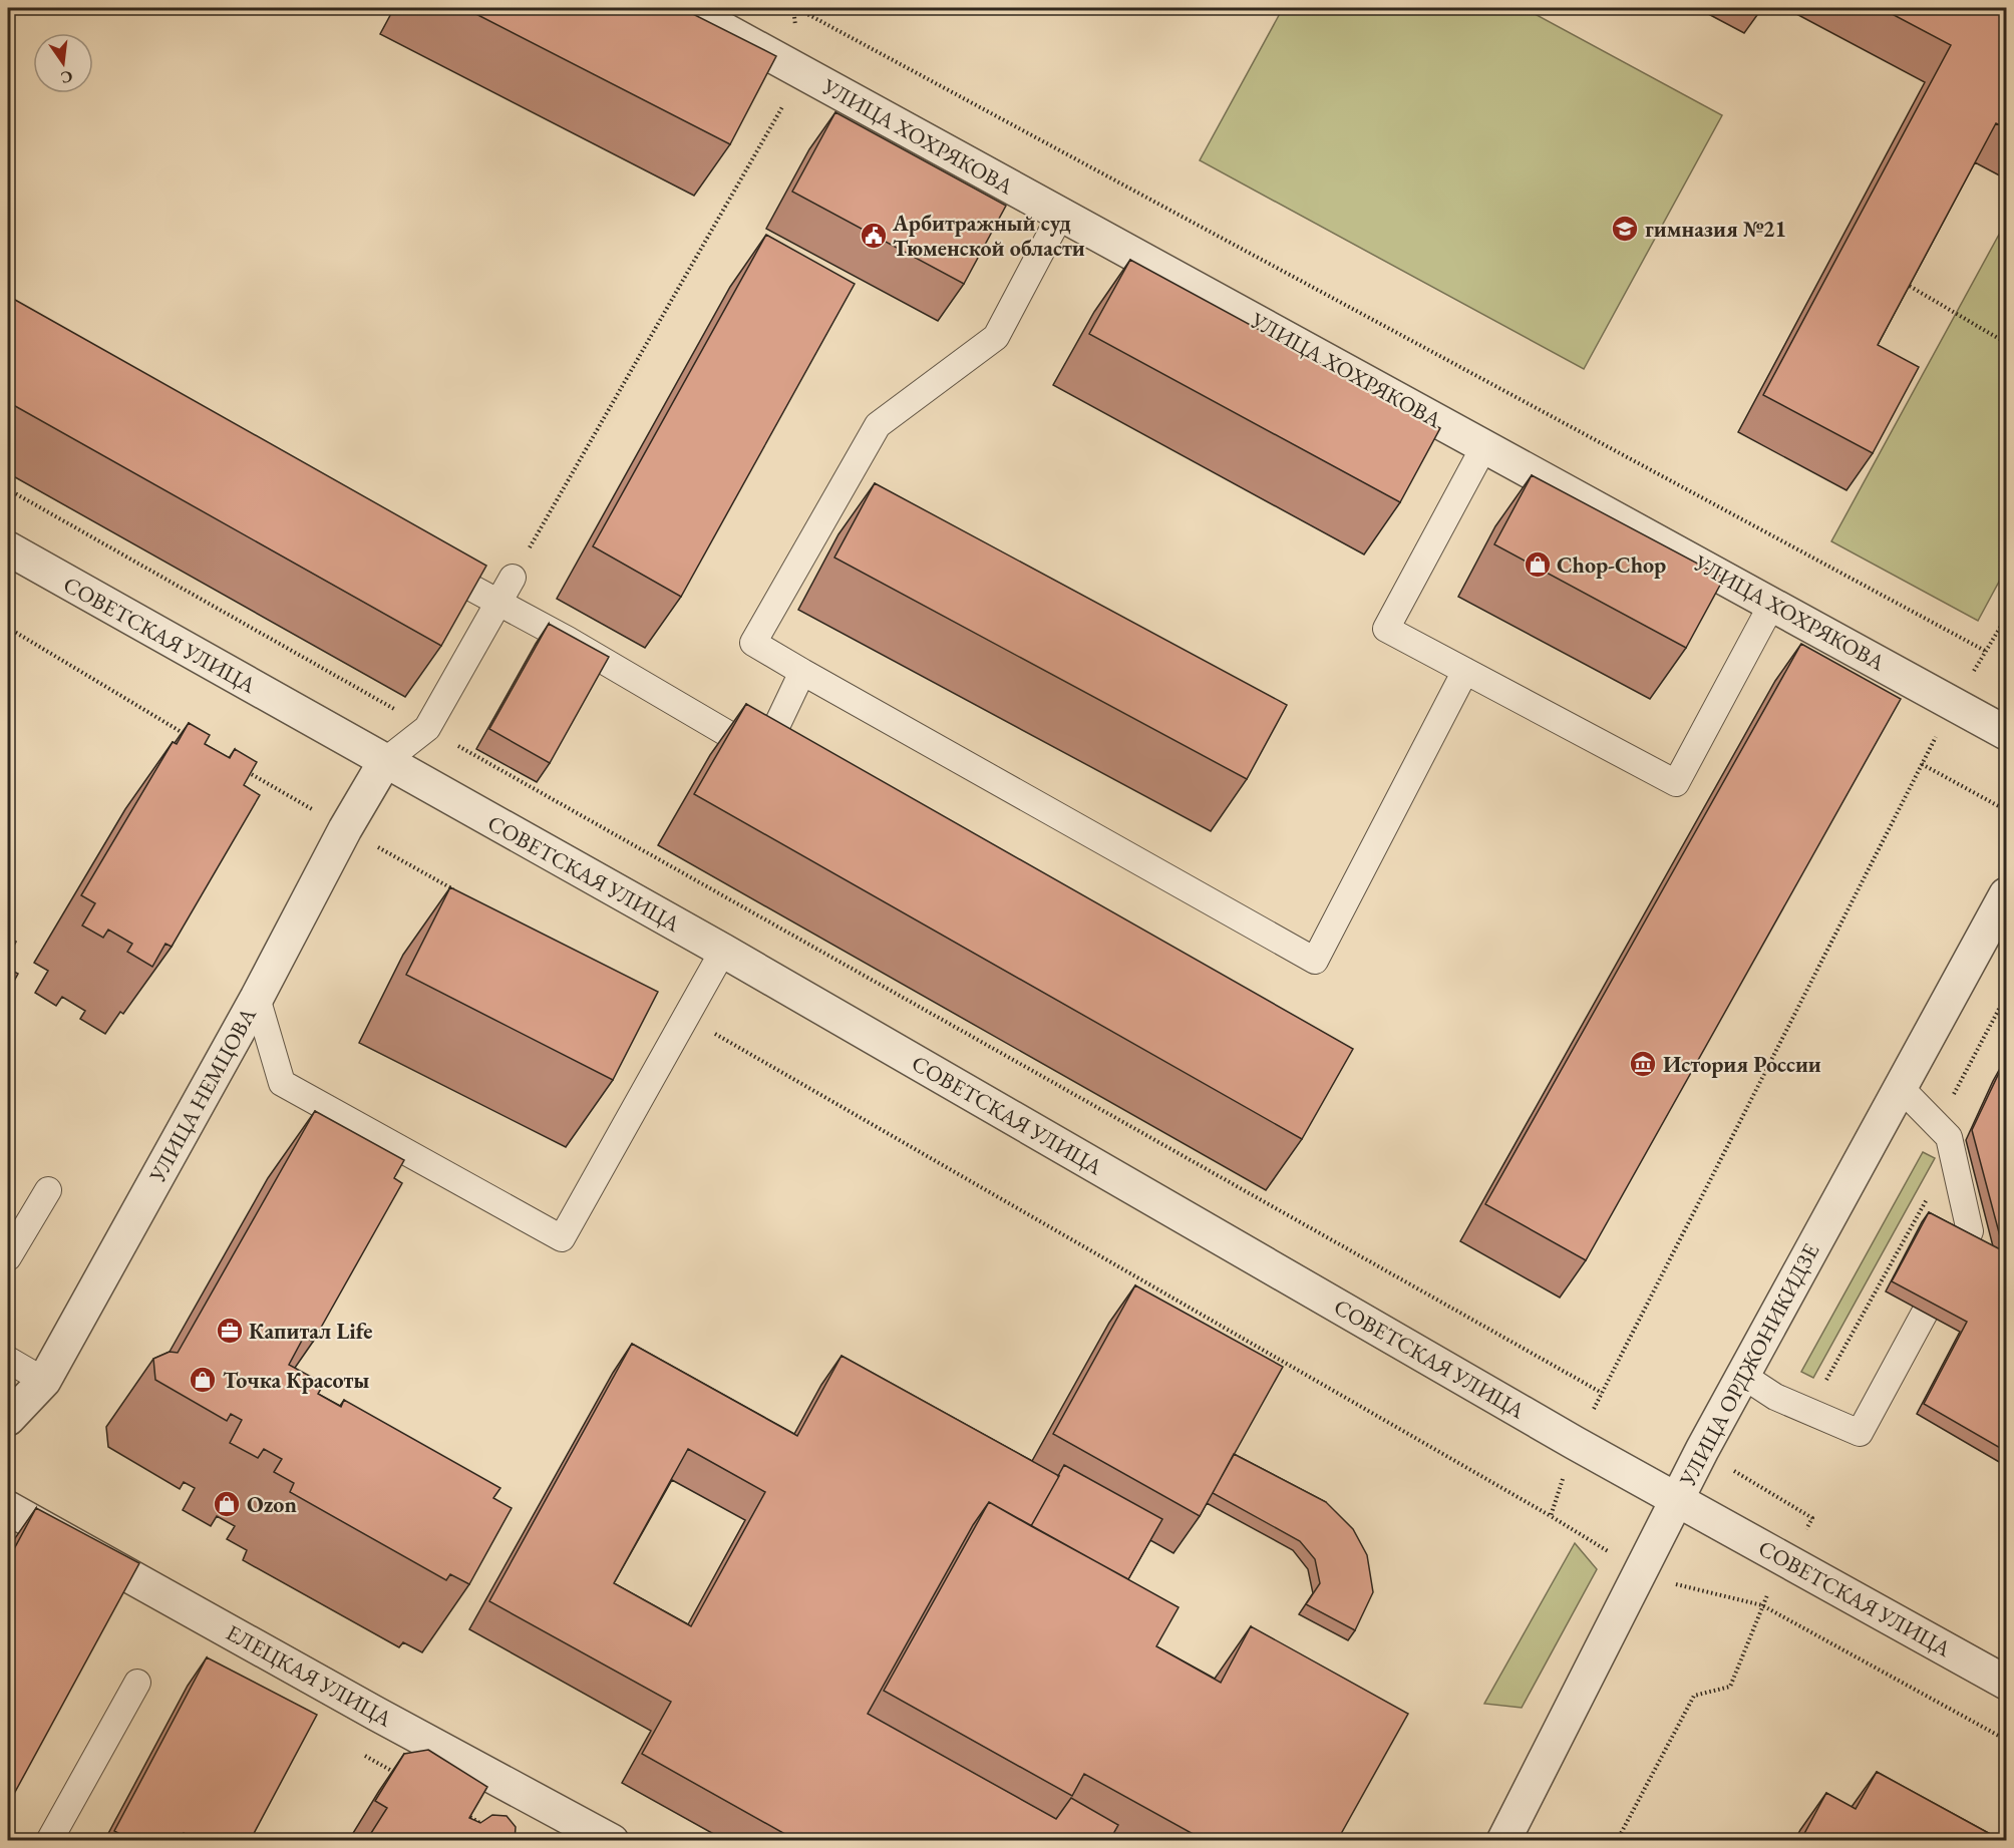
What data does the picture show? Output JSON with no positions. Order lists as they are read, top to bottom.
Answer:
{
  "streets": {
    "street": [
      "УЛИЦА ХОХРЯКОВА",
      "СОВЕТСКАЯ УЛИЦА",
      "УЛИЦА НЕМЦОВА",
      "УЛИЦА ОРДЖОНИКИДЗЕ",
      "ЕЛЕЦКАЯ УЛИЦА"
    ]
  },
  "crossings": [
    ["СОВЕТСКАЯ УЛИЦА", "УЛИЦА НЕМЦОВА"],
    ["СОВЕТСКАЯ УЛИЦА", "УЛИЦА ОРДЖОНИКИДЗЕ"]
  ],
  "places": {
    "school or university": ["гимназия №21"],
    "public building": ["Арбитражный суд Тюменской области"],
    "shop": ["Chop-Chop", "Точка Красоты", "Ozon"],
    "museum": ["История России"],
    "office": ["Капитал Life"]
  },
  "north": "bottom"
}
